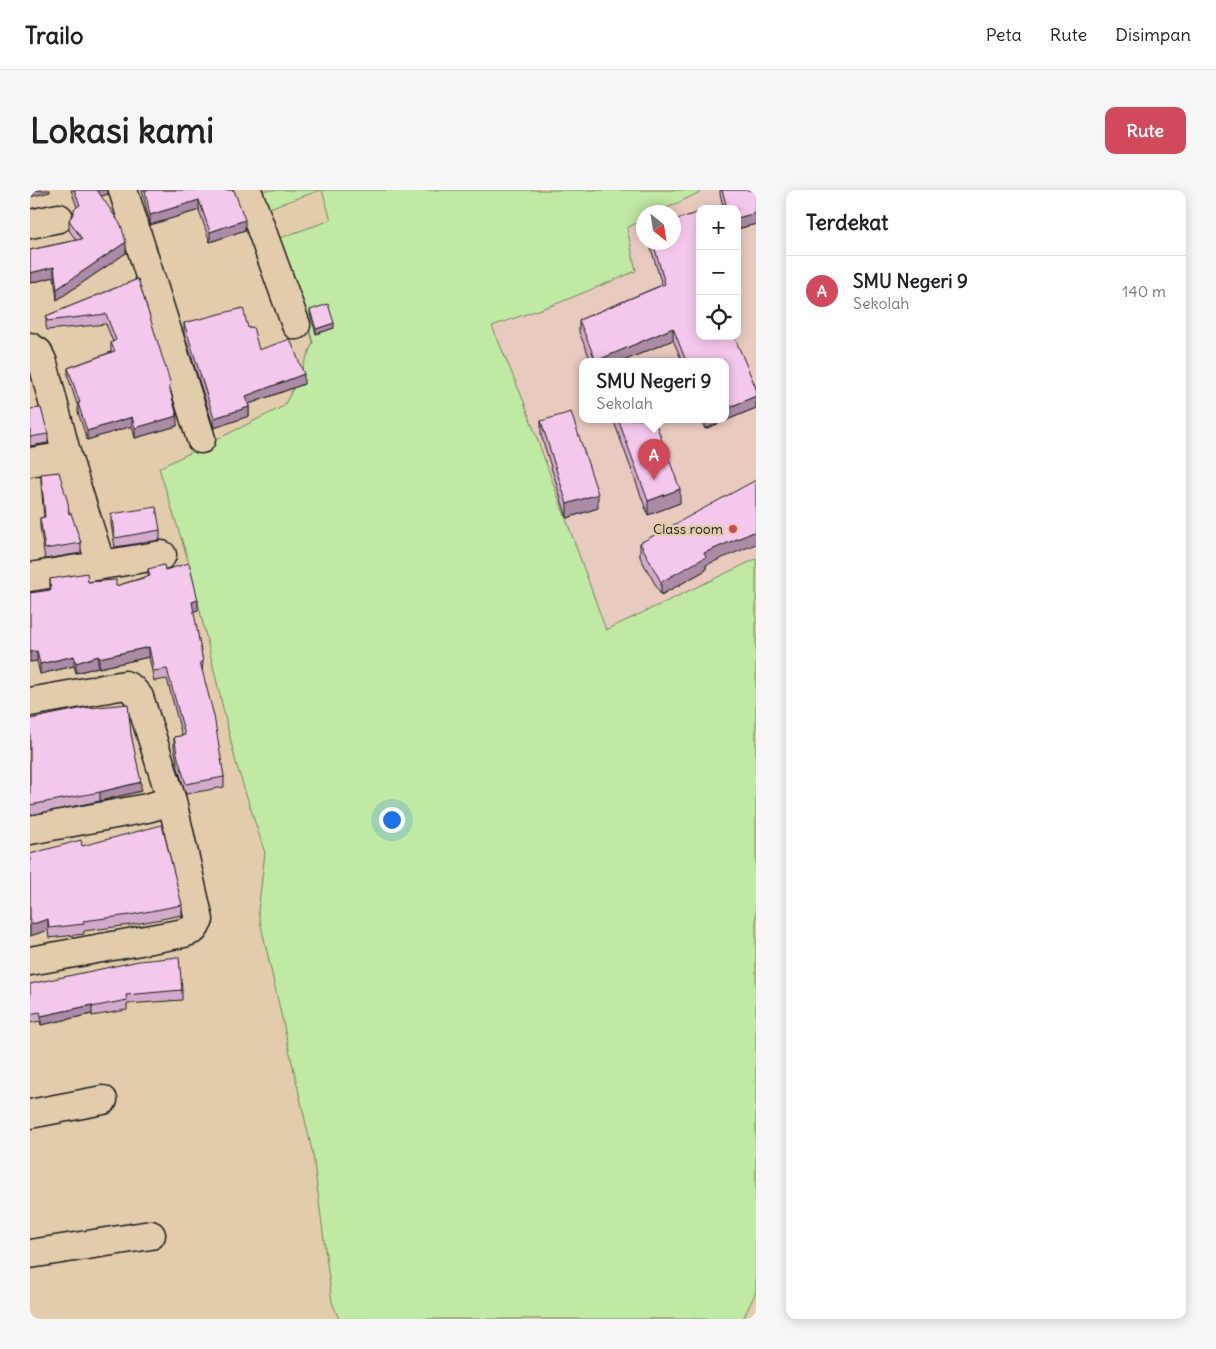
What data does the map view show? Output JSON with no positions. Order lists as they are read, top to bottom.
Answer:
{
  "places": ["Class room"],
  "north": "bottom right",
  "page": {
    "header": "Trailo",
    "nav": ["Peta", "Rute", "Disimpan"],
    "buttons": "Rute",
    "title": "Lokasi kami",
    "heading": "Terdekat",
    "map_buttons": ["+", "−"],
    "list": [
      {
        "mark": "A",
        "name": "SMU Negeri 9",
        "note": "Sekolah",
        "value": "140 m"
      }
    ],
    "popup": ["SMU Negeri 9", "Sekolah"],
    "pins": "A"
  }
}
